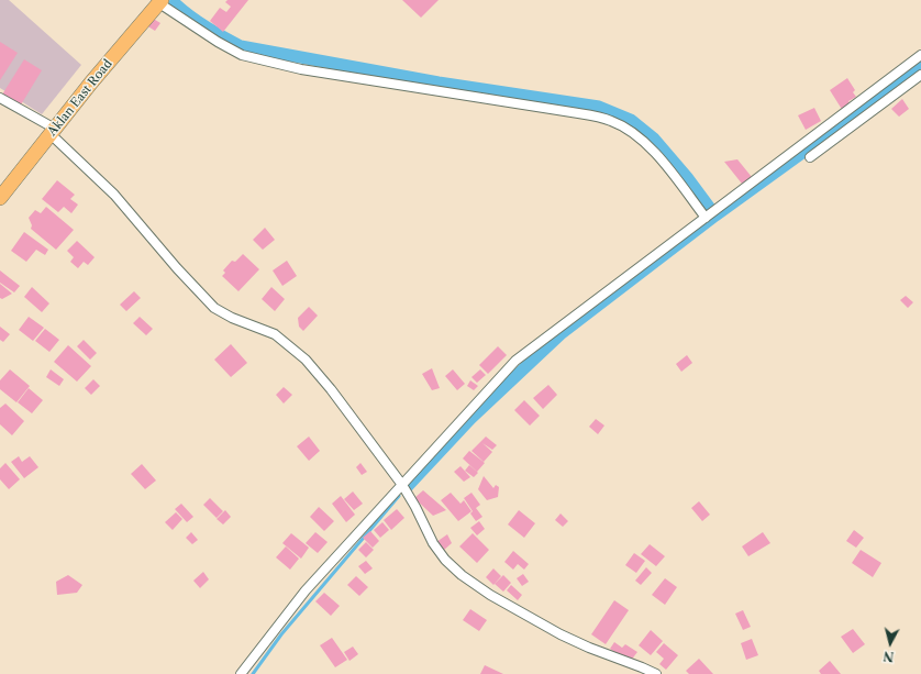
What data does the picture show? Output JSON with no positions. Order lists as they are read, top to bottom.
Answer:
{
  "streets": {
    "main road": ["Aklan East Road"]
  },
  "north": "bottom"
}
